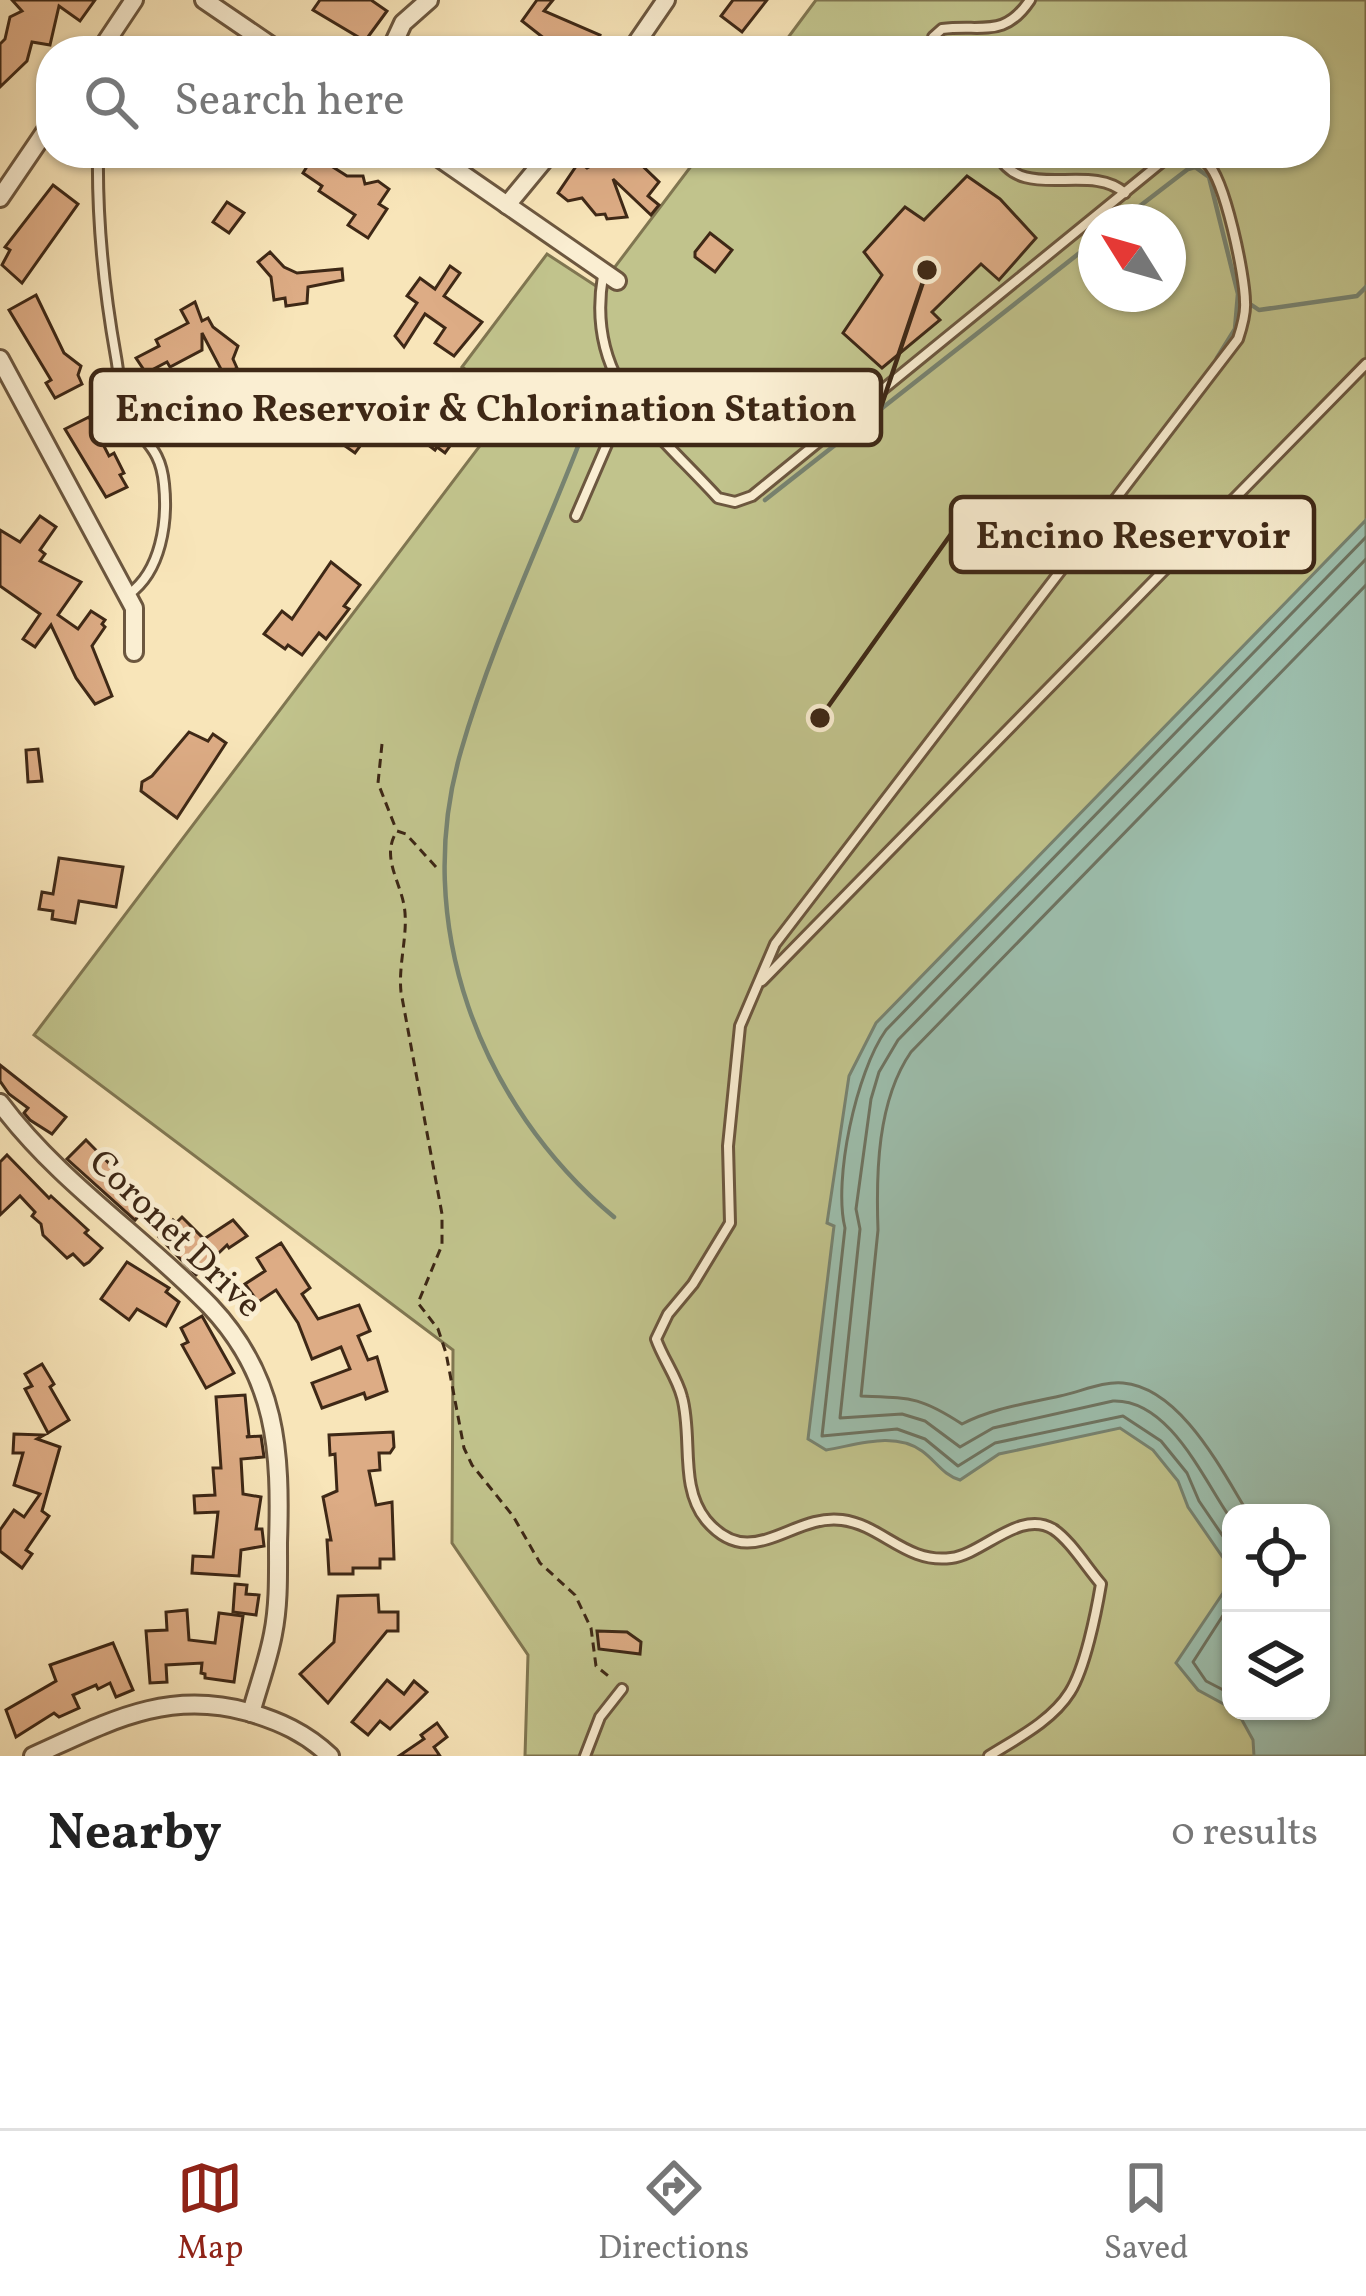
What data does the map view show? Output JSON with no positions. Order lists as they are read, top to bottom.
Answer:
{
  "streets": {
    "street": ["Coronet Drive"]
  },
  "places": ["Encino Reservoir & Chlorination Station", "Encino Reservoir"],
  "north": "top left",
  "page": {
    "search": "Search here",
    "heading": ["Nearby", "0 results"],
    "nav": ["Map", "Directions", "Saved"]
  }
}
